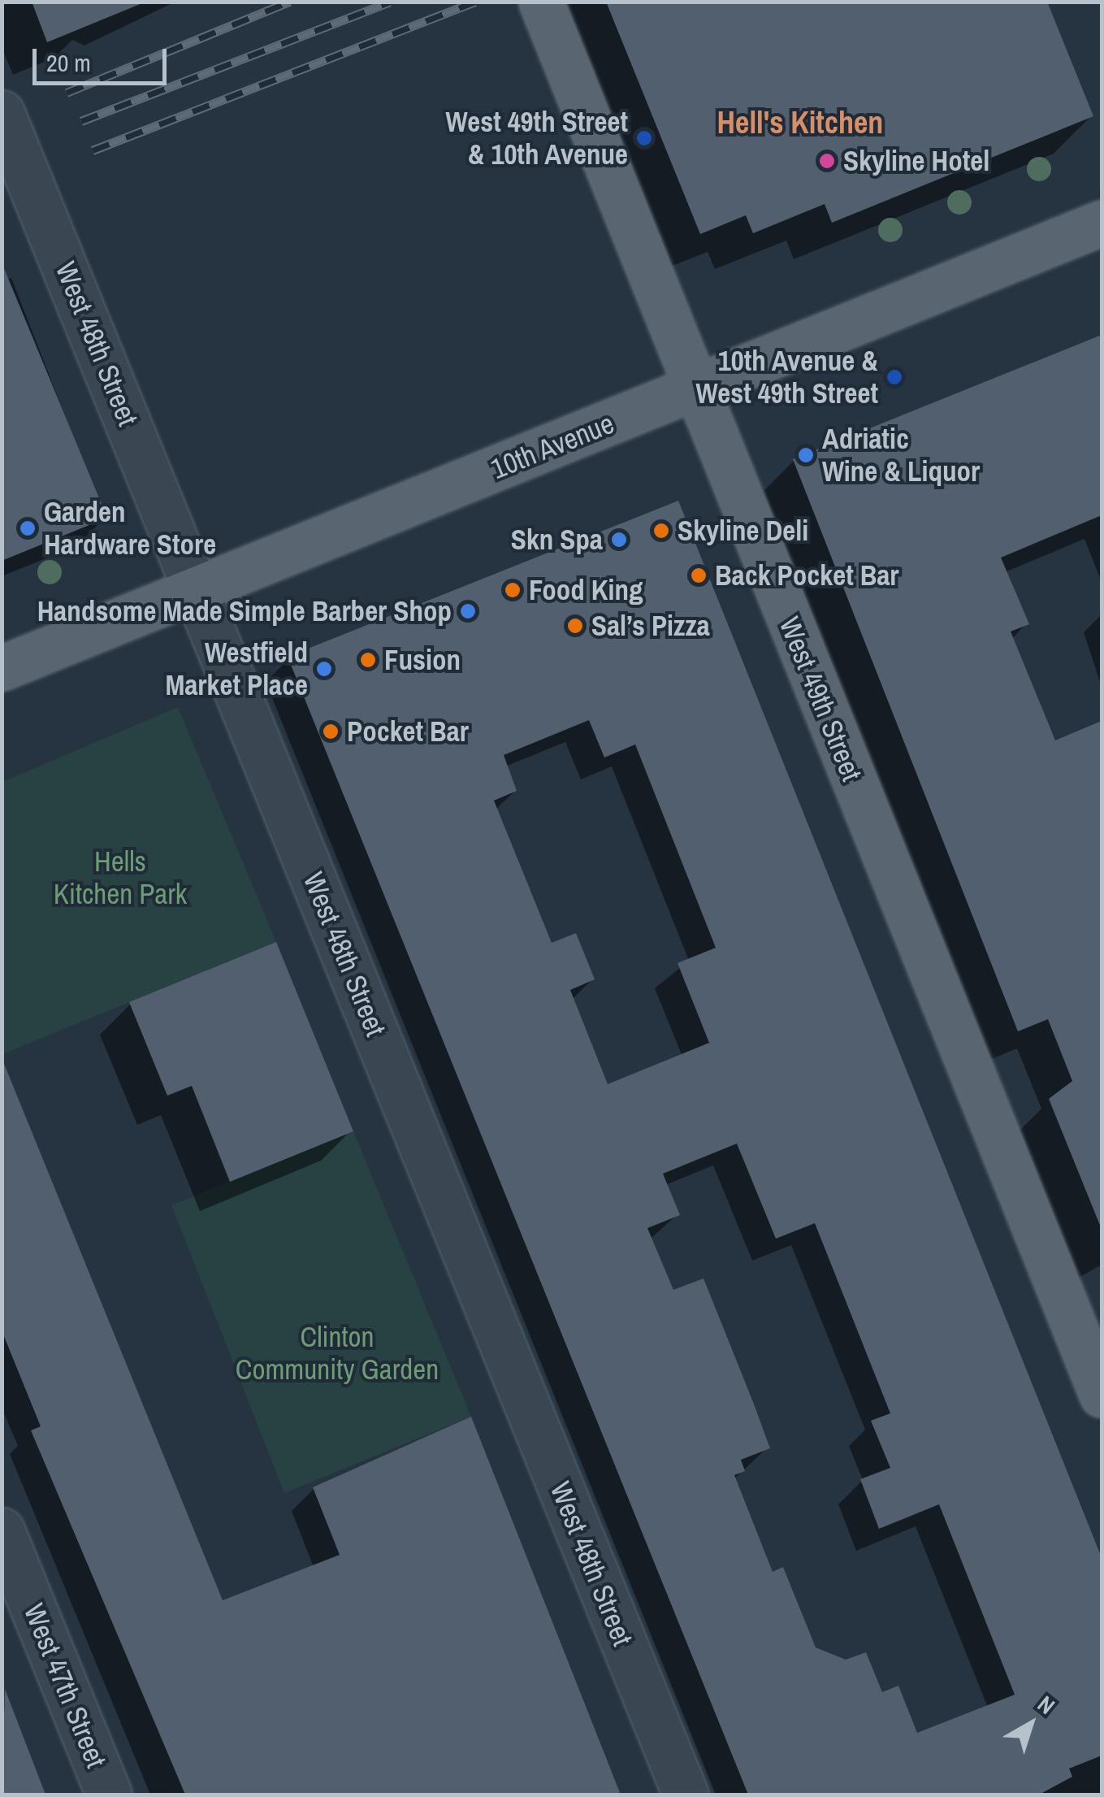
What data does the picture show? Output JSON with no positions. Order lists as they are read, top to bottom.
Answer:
{
  "streets": {
    "main road": ["10th Avenue", "West 49th Street"],
    "street": ["West 48th Street", "West 47th Street"]
  },
  "crossings": [
    ["West 48th Street", "10th Avenue"],
    ["10th Avenue", "West 49th Street"]
  ],
  "districts": ["Hell's Kitchen"],
  "parks": ["Hells Kitchen Park", "Clinton Community Garden"],
  "places": [
    "West 49th Street & 10th Avenue",
    "Skyline Hotel",
    "10th Avenue & West 49th Street",
    "Adriatic Wine & Liquor",
    "Garden Hardware Store",
    "Skyline Deli",
    "Skn Spa",
    "Back Pocket Bar",
    "Food King",
    "Handsome Made Simple Barber Shop",
    "Sal’s Pizza",
    "Fusion",
    "Westfield Market Place",
    "Pocket Bar"
  ],
  "scale_bar": "20 m",
  "north": "top right"
}
